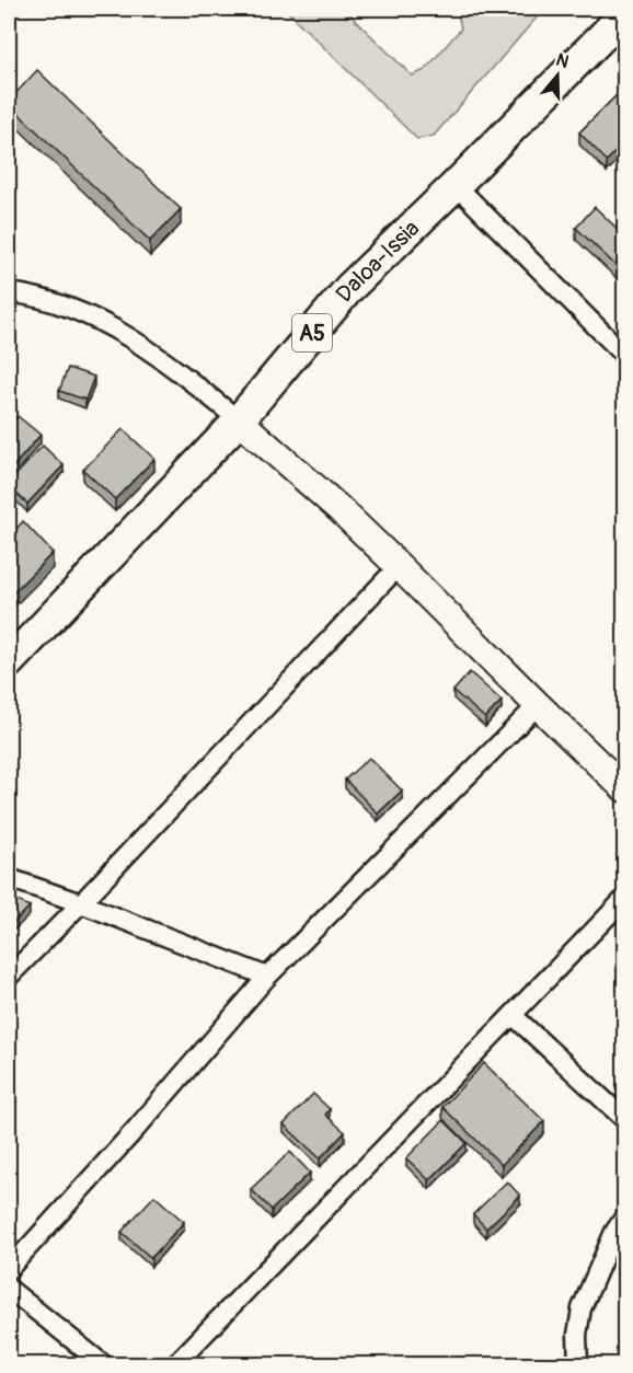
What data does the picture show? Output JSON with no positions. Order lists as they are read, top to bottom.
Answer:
{
  "streets": {
    "main road": ["Daloa-Issia", "A5"]
  },
  "north": "top"
}
